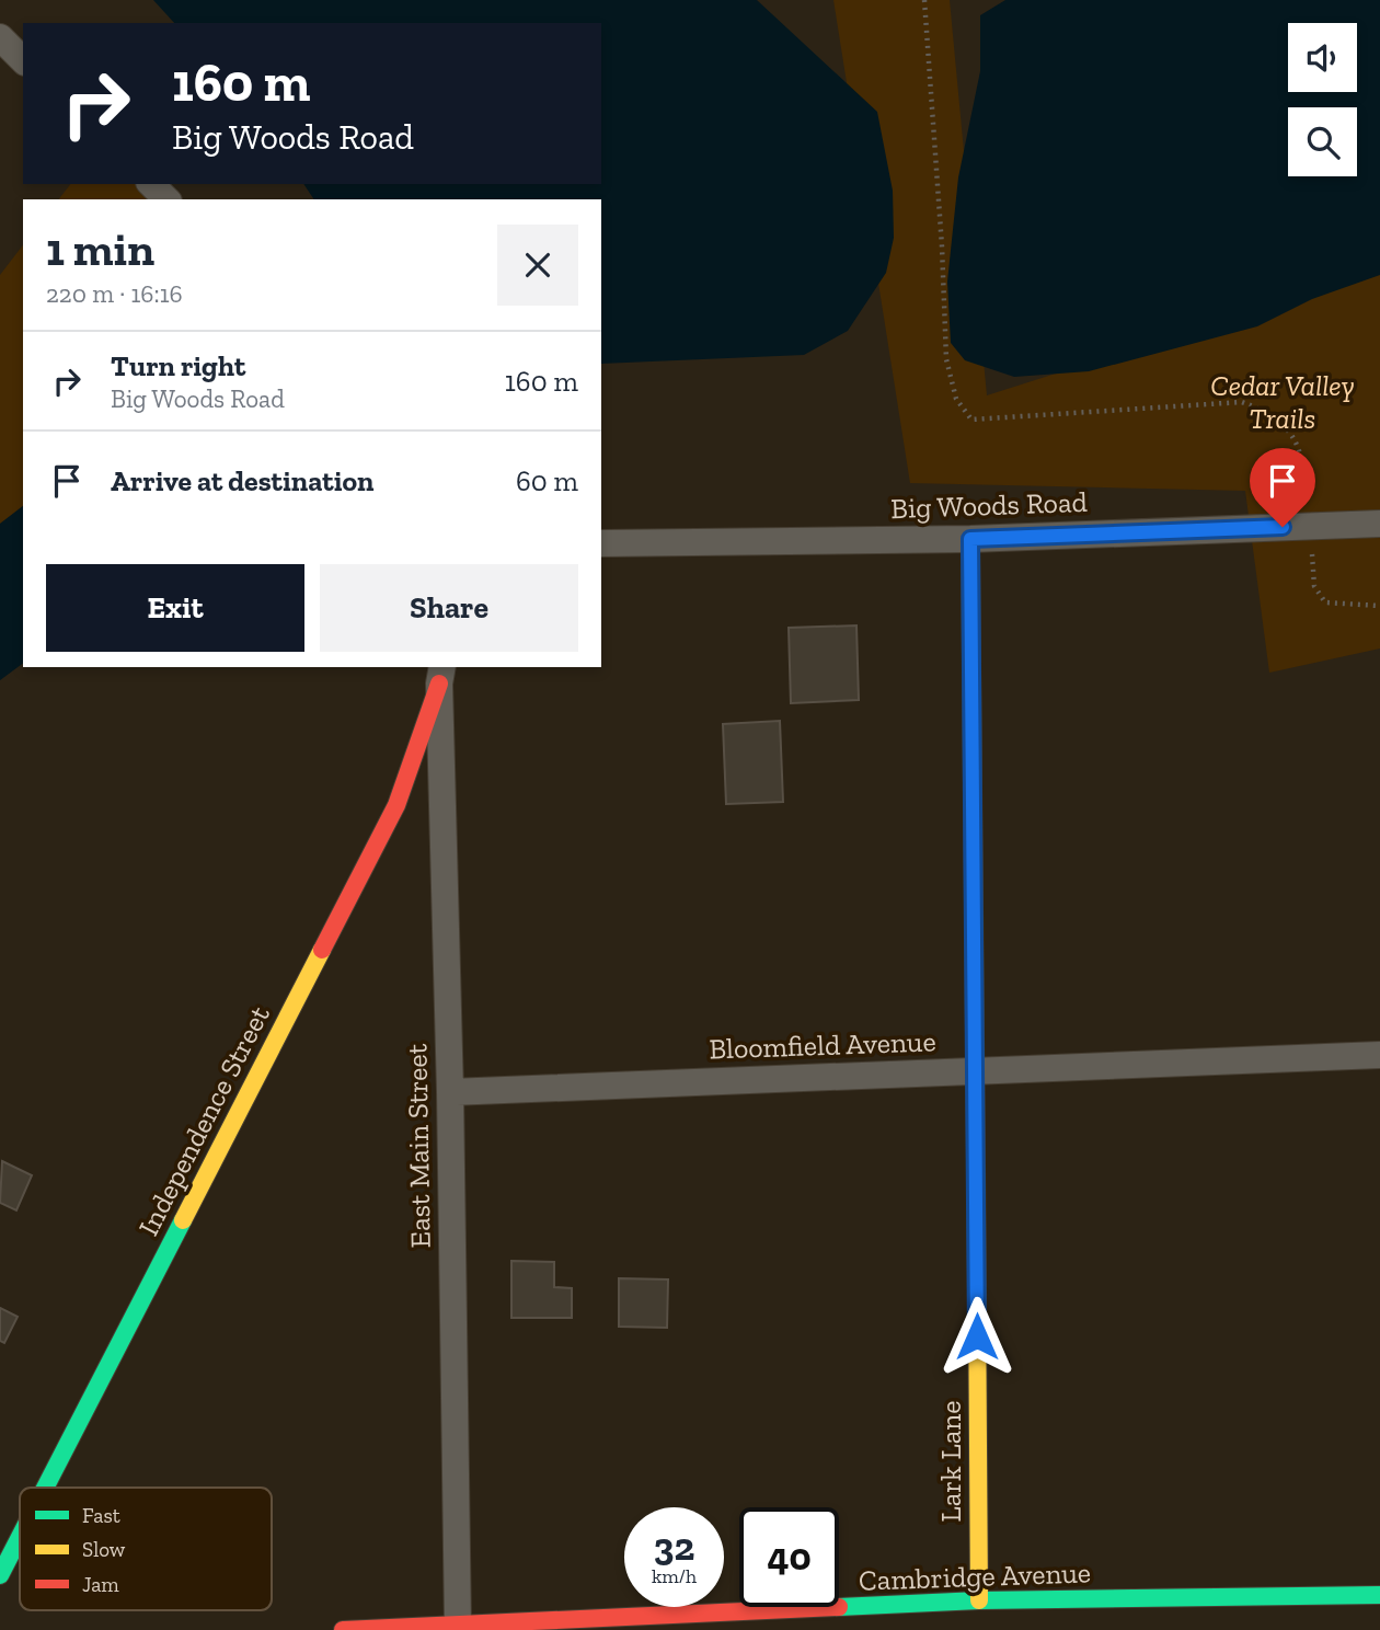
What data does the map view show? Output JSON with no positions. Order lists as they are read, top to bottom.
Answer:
{
  "streets": {
    "street": [
      "Big Woods Road",
      "Bloomfield Avenue",
      "Independence Street",
      "East Main Street",
      "Lark Lane",
      "Cambridge Avenue"
    ]
  },
  "crossings": [
    ["Big Woods Road", "Lark Lane"],
    ["Bloomfield Avenue", "East Main Street"],
    ["Bloomfield Avenue", "Lark Lane"],
    ["Independence Street", "East Main Street"],
    ["East Main Street", "Cambridge Avenue"],
    ["Lark Lane", "Cambridge Avenue"]
  ],
  "parks": ["Cedar Valley Trails"],
  "legend": ["Fast", "Slow", "Jam"],
  "page": {
    "turn": ["160 m", "Big Woods Road"],
    "heading": ["1 min", "220 m · 16:16"],
    "list": [
      {
        "name": "Turn right",
        "note": "Big Woods Road",
        "value": "160 m"
      },
      {
        "name": "Arrive at destination",
        "value": "60 m"
      }
    ],
    "buttons": ["Exit", "Share"],
    "speed": "32 km/h",
    "limit": "40"
  }
}
